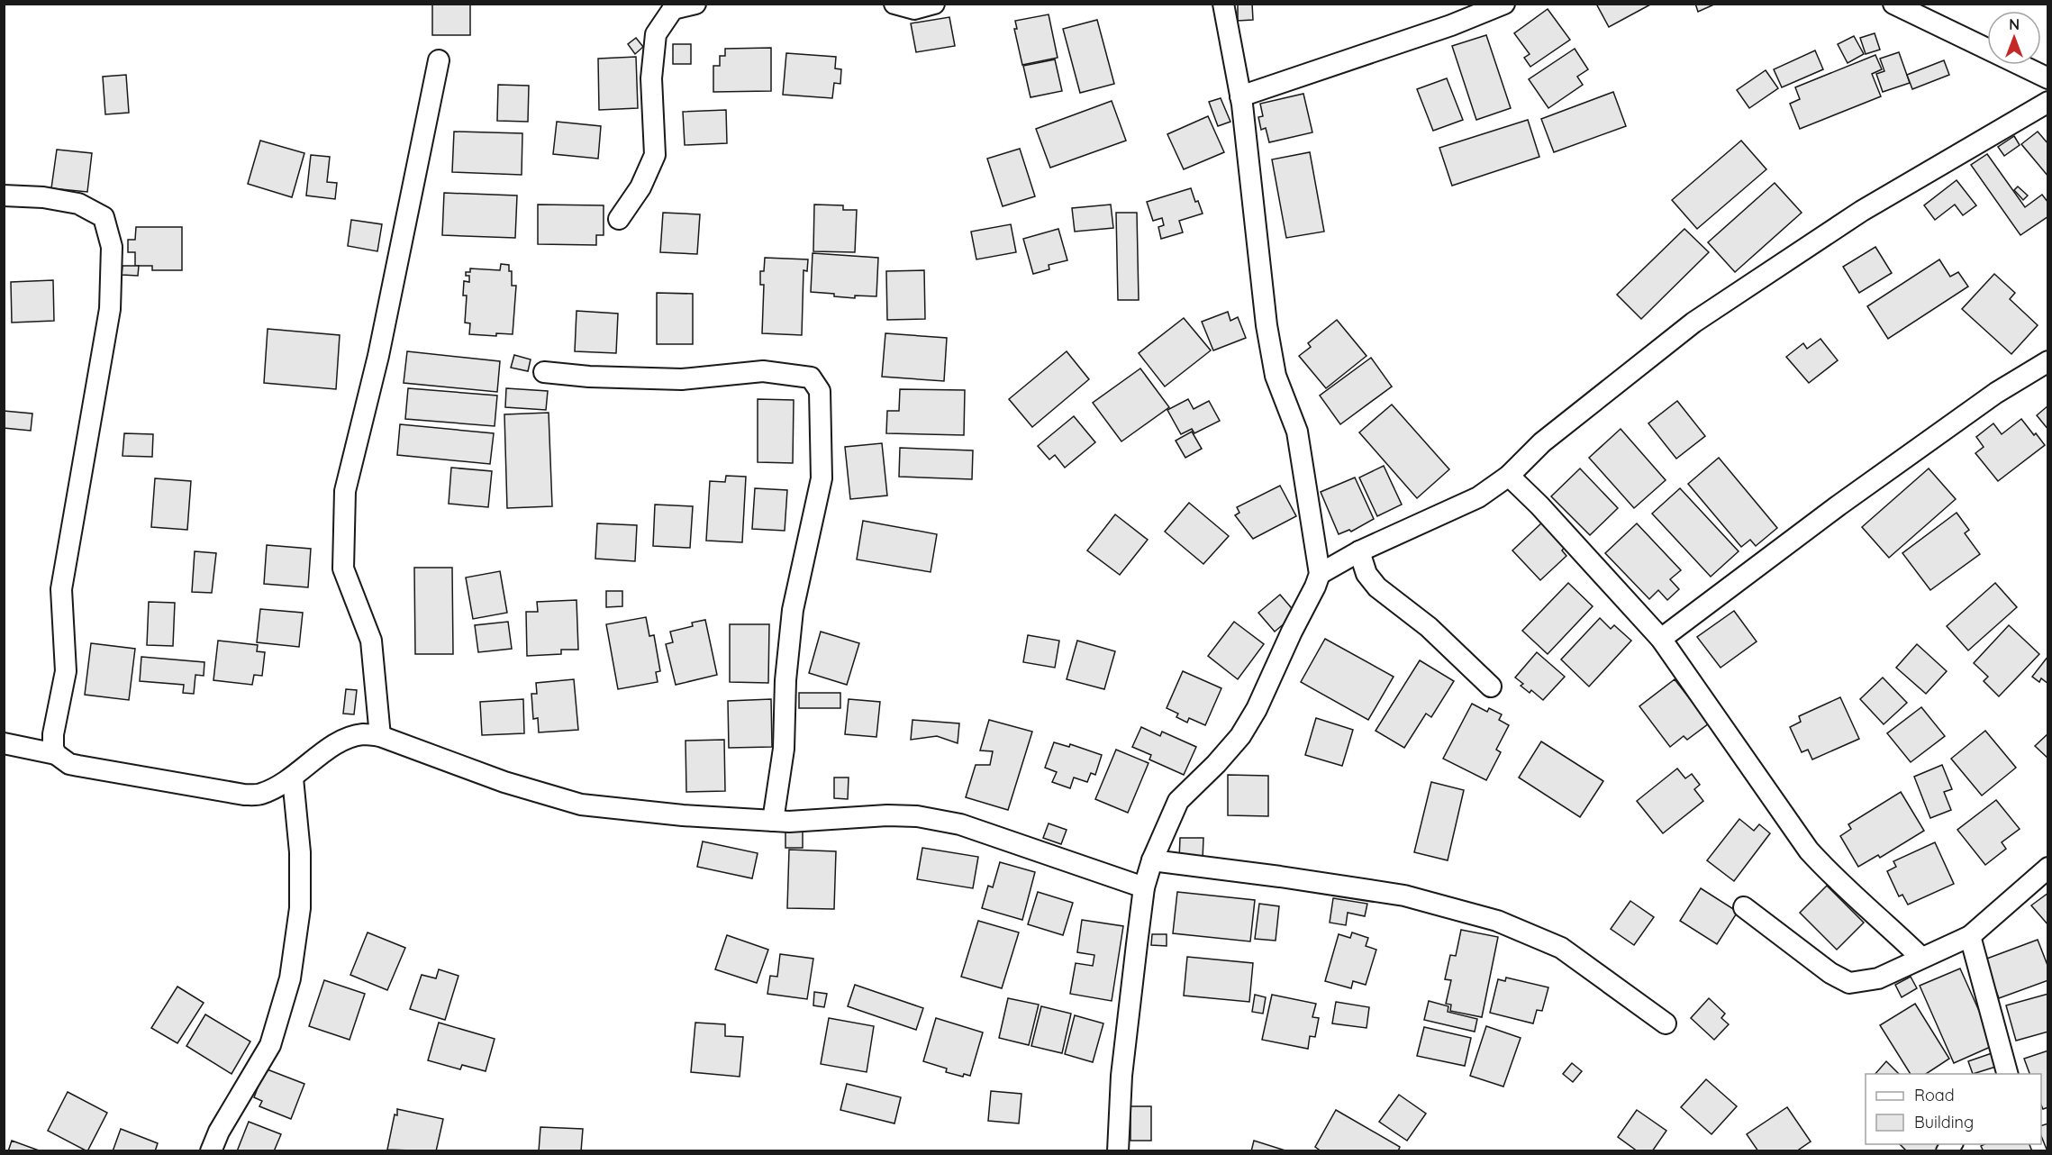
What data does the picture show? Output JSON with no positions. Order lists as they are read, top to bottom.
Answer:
{
  "legend": ["Road", "Building"],
  "north": "top"
}
